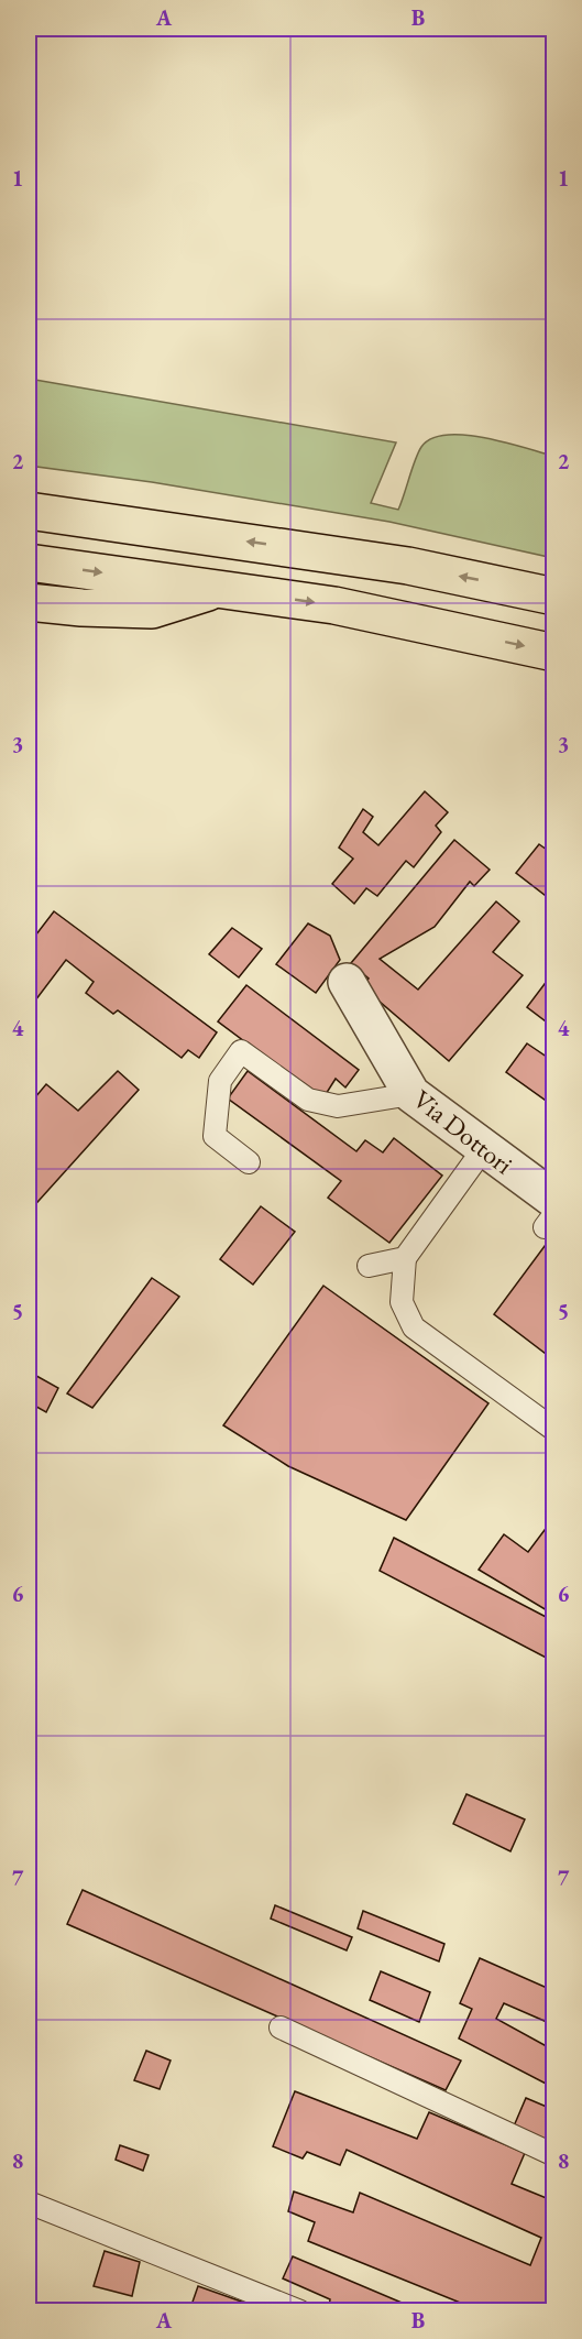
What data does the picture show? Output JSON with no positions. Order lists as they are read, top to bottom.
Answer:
{
  "streets": {
    "street": ["Via Dottori"]
  },
  "grid": {
    "columns": ["A", "B"],
    "rows": [
      "1",
      "2",
      "3",
      "4",
      "5",
      "6",
      "7",
      "8"
    ]
  }
}
